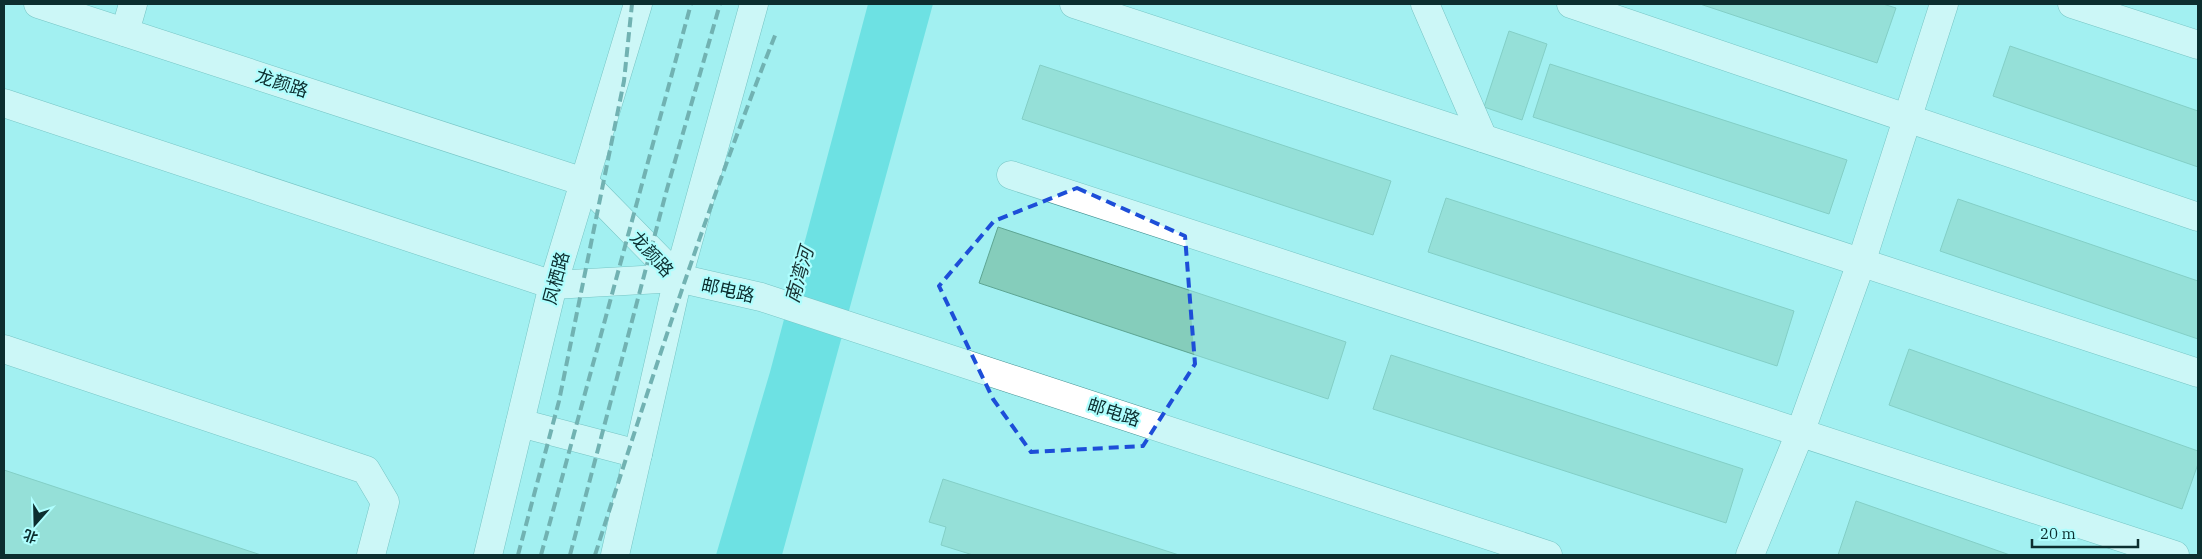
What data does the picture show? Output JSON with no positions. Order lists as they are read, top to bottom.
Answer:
{
  "streets": {
    "street": ["龙颜路", "凤栖路", "邮电路"]
  },
  "crossings": [
    ["龙颜路", "凤栖路"],
    ["龙颜路", "邮电路"]
  ],
  "water": ["南湾河"],
  "scale_bar": "20 m",
  "north": "bottom"
}
